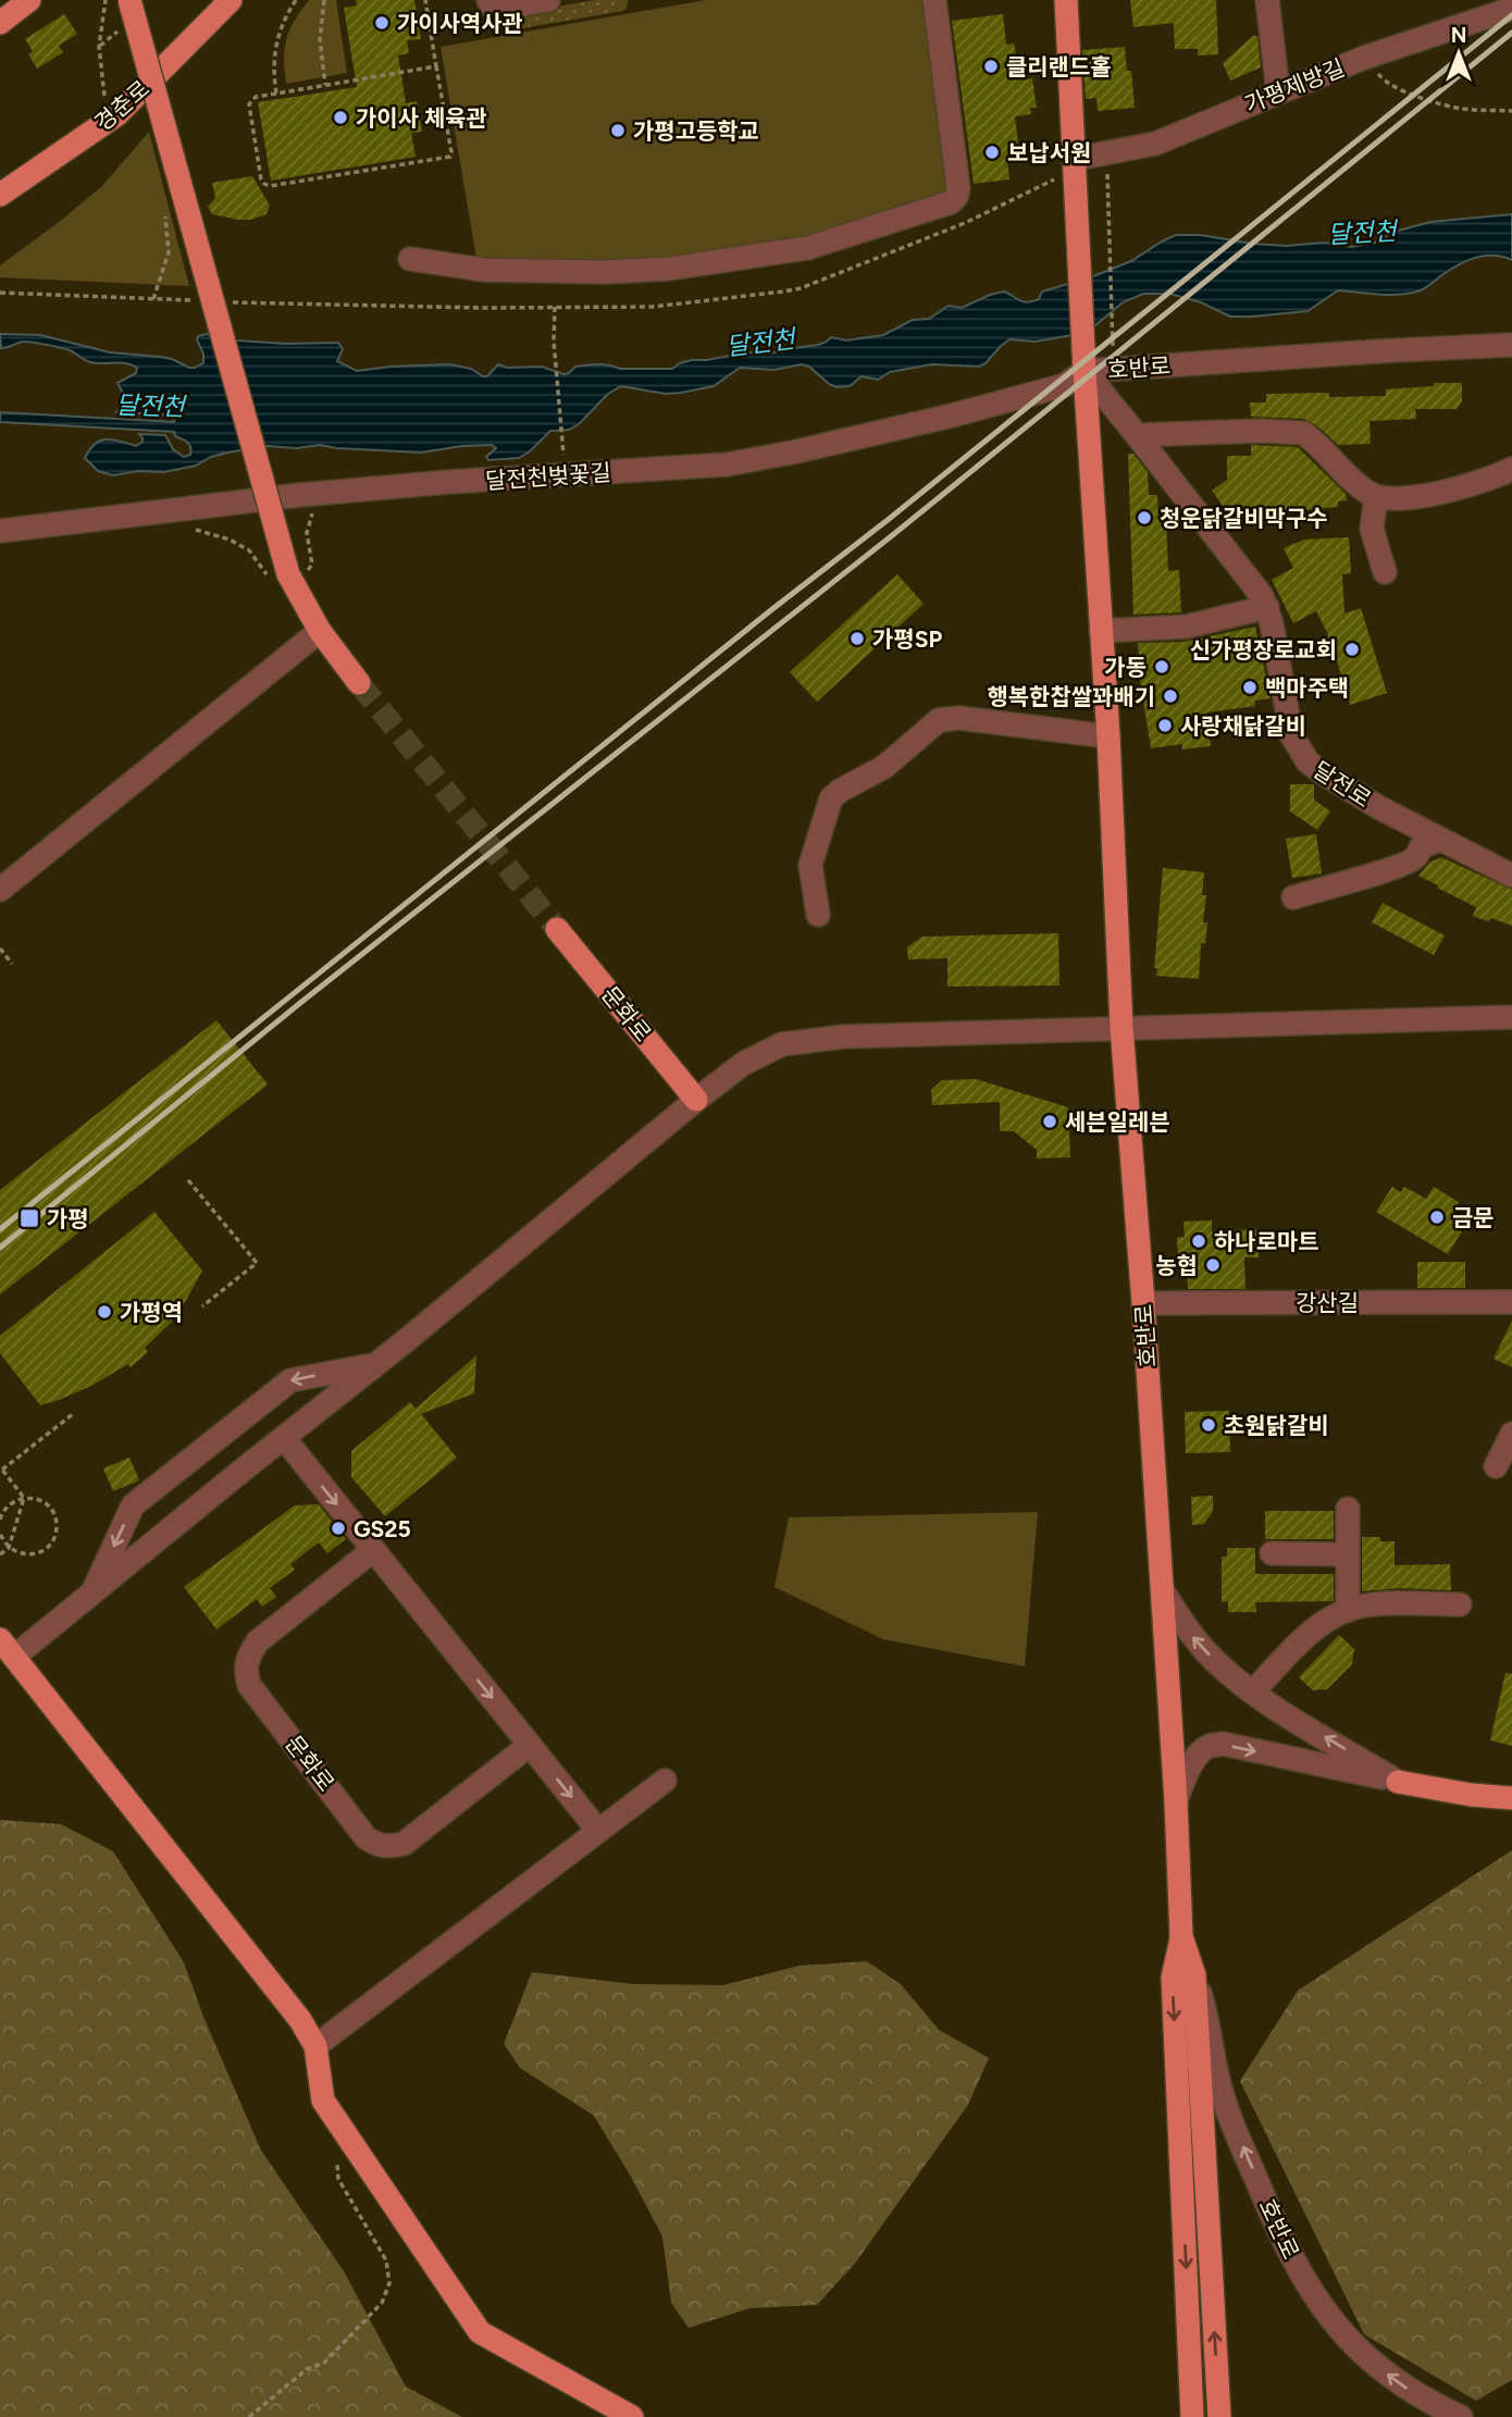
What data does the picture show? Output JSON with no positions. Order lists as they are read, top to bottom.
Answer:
{
  "streets": {
    "main road": ["경춘로", "호반로", "문화로"],
    "street": [
      "가평제방길",
      "달전천벚꽃길",
      "달전로",
      "강산길"
    ]
  },
  "crossings": [
    ["호반로", "달전천벚꽃길"],
    ["호반로", "달전로"],
    ["호반로", "강산길"],
    ["달전천벚꽃길", "달전로"]
  ],
  "water": ["달전천"],
  "places": {
    "other": [
      "가이사역사관",
      "클리랜드홀",
      "가이사 체육관",
      "가평고등학교",
      "보납서원",
      "청운닭갈비막구수",
      "가평SP",
      "신가평장로교회",
      "가동",
      "백마주택",
      "행복한찹쌀꽈배기",
      "사랑채닭갈비",
      "세븐일레븐",
      "금문",
      "하나로마트",
      "농협",
      "가평역",
      "초원닭갈비",
      "GS25"
    ],
    "transit": ["가평"]
  },
  "north": "top"
}
